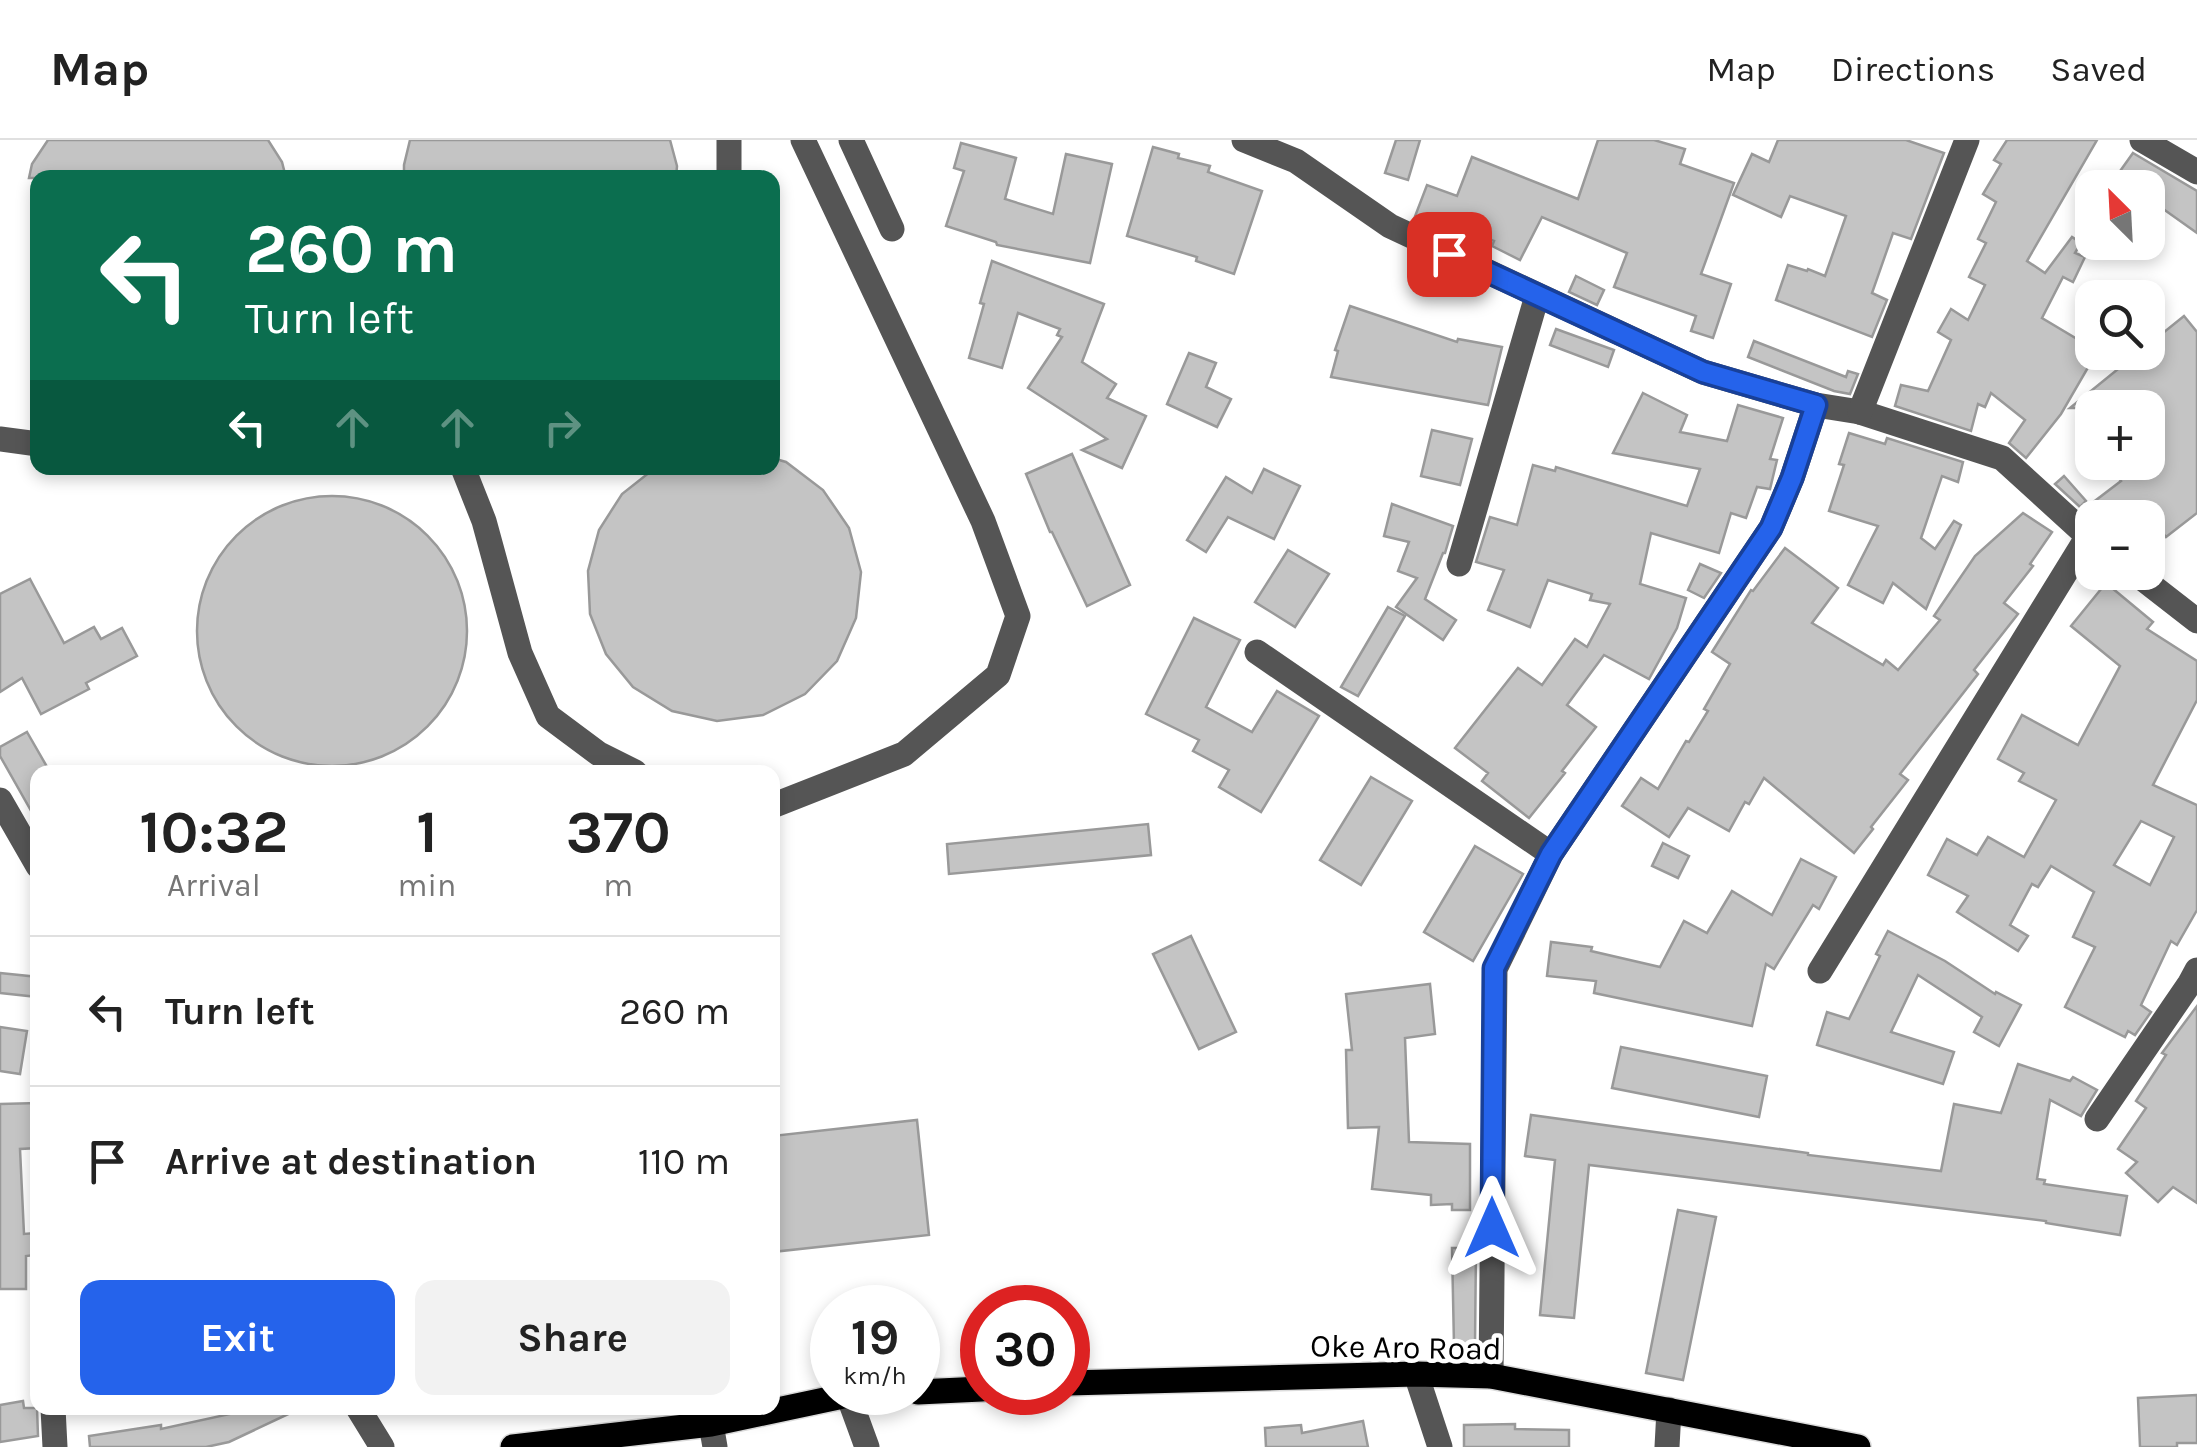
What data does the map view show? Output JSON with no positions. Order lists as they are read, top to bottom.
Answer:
{
  "streets": {
    "main road": ["Oke Aro Road"]
  },
  "north": "top left",
  "page": {
    "header": "Map",
    "nav": ["Map", "Directions", "Saved"],
    "map_buttons": ["+", "−"],
    "turn": ["260 m", "Turn left"],
    "eta": [
      "10:32",
      "Arrival",
      "1",
      "min",
      "370",
      "m"
    ],
    "list": [
      {
        "name": "Turn left",
        "value": "260 m"
      },
      {
        "name": "Arrive at destination",
        "value": "110 m"
      }
    ],
    "buttons": ["Exit", "Share"],
    "speed": "19 km/h",
    "limit": "30"
  }
}
